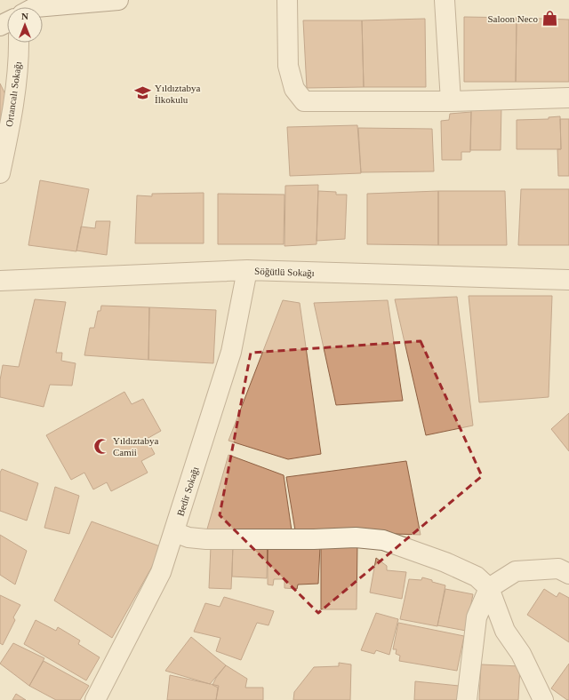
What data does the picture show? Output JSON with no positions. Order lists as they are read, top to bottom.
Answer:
{
  "streets": {
    "street": ["Ortancalı Sokağı", "Söğütlü Sokağı", "Bedir Sokağı"]
  },
  "crossings": [
    ["Söğütlü Sokağı", "Bedir Sokağı"]
  ],
  "places": {
    "shop": ["Saloon Neco"],
    "school or university": ["Yıldıztabya İlkokulu"],
    "mosque": ["Yıldıztabya Camii"]
  },
  "north": "top"
}
